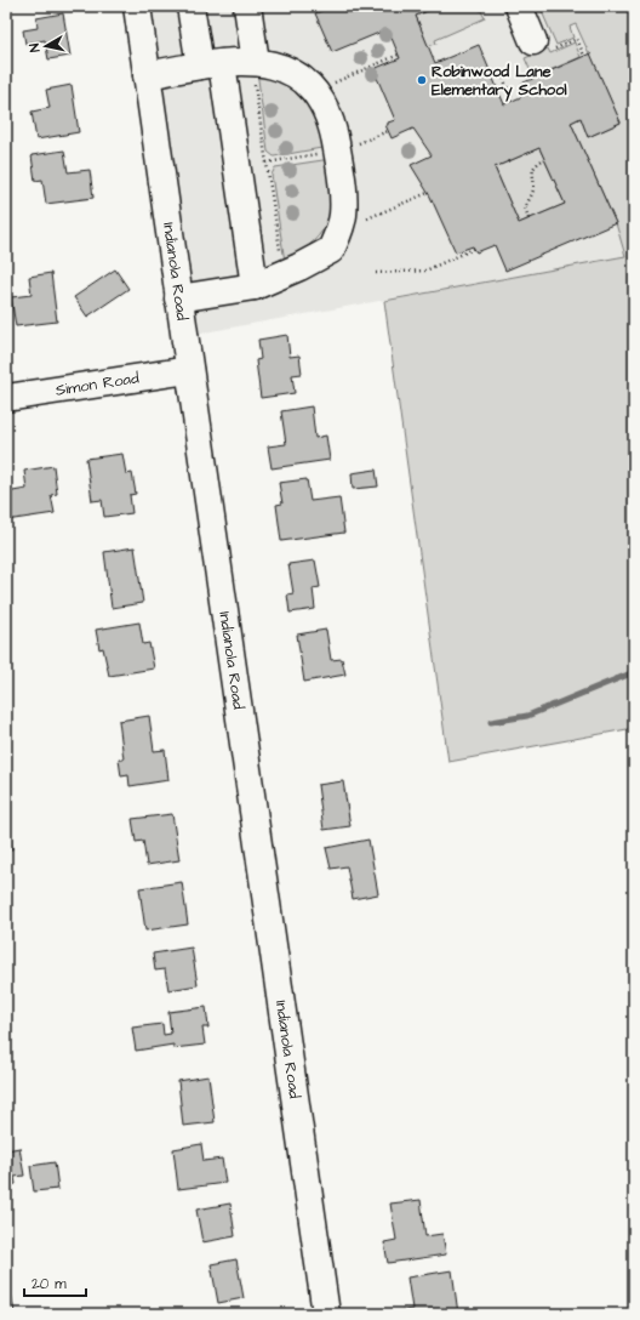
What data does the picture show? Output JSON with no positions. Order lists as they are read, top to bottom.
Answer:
{
  "streets": {
    "street": ["Indianola Road", "Simon Road"]
  },
  "crossings": [
    ["Indianola Road", "Simon Road"]
  ],
  "places": ["Robinwood Lane Elementary School"],
  "scale_bar": "20 m",
  "north": "left"
}
